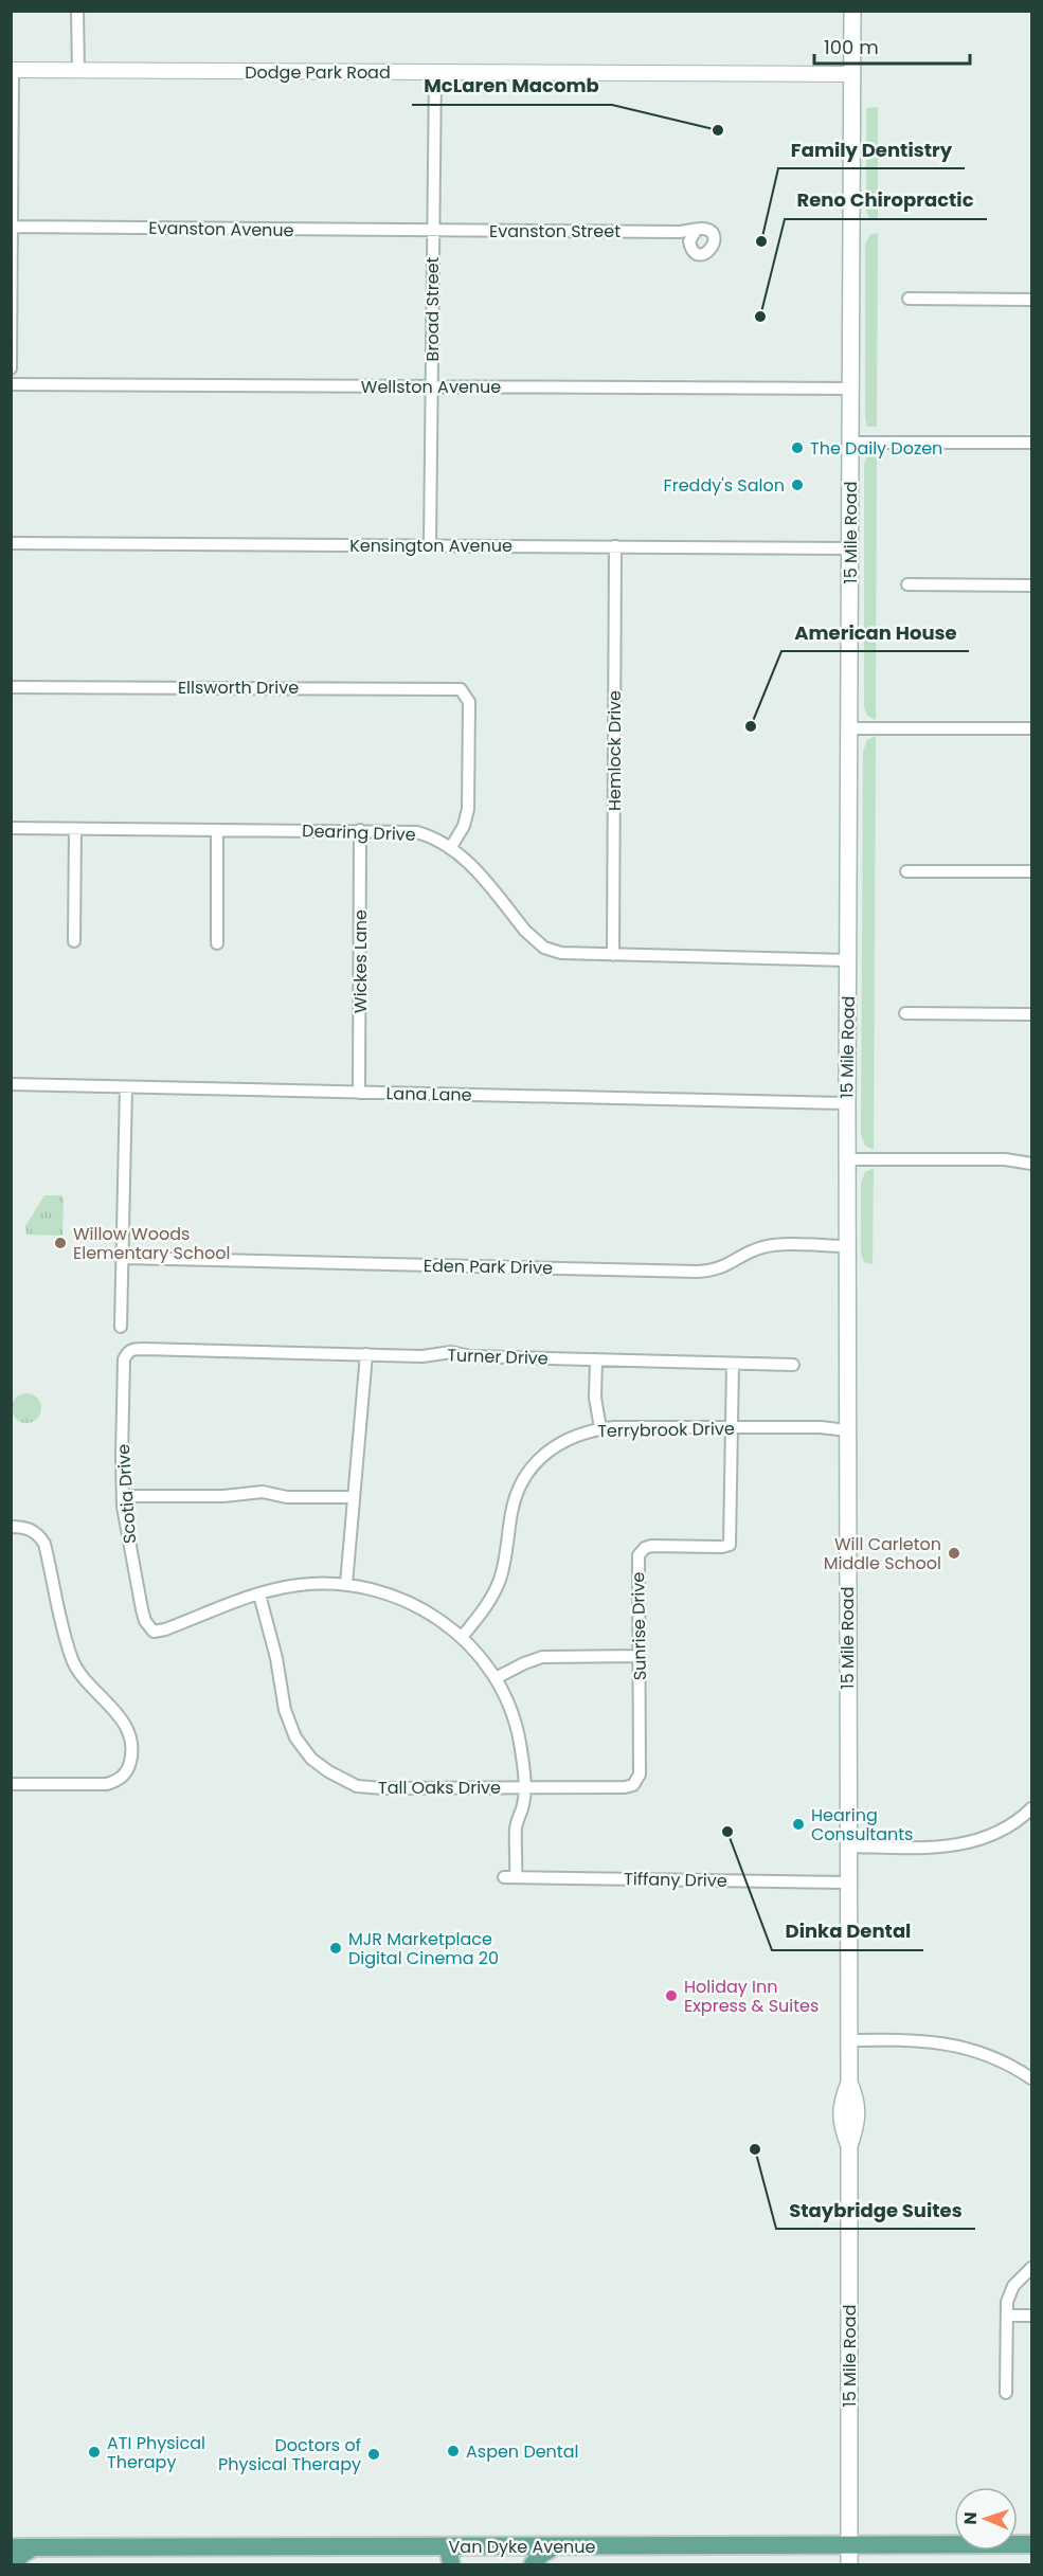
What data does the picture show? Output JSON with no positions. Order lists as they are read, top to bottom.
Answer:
{
  "streets": {
    "main road": ["15 Mile Road", "Van Dyke Avenue"],
    "street": [
      "Dodge Park Road",
      "Evanston Avenue",
      "Evanston Street",
      "Broad Street",
      "Wellston Avenue",
      "Kensington Avenue",
      "Ellsworth Drive",
      "Hemlock Drive",
      "Dearing Drive",
      "Wickes Lane",
      "Lana Lane",
      "Eden Park Drive",
      "Turner Drive",
      "Terrybrook Drive",
      "Scotia Drive",
      "Sunrise Drive",
      "Tall Oaks Drive",
      "Tiffany Drive"
    ]
  },
  "crossings": [
    ["Dodge Park Road", "Broad Street"],
    ["Dodge Park Road", "15 Mile Road"],
    ["Evanston Avenue", "Evanston Street"],
    ["Evanston Avenue", "Broad Street"],
    ["Evanston Street", "Broad Street"],
    ["Broad Street", "Wellston Avenue"],
    ["Broad Street", "Kensington Avenue"],
    ["Wellston Avenue", "15 Mile Road"],
    ["15 Mile Road", "Kensington Avenue"],
    ["15 Mile Road", "Dearing Drive"],
    ["15 Mile Road", "Lana Lane"],
    ["15 Mile Road", "Eden Park Drive"],
    ["15 Mile Road", "Terrybrook Drive"],
    ["15 Mile Road", "Tiffany Drive"],
    ["15 Mile Road", "Van Dyke Avenue"],
    ["Kensington Avenue", "Hemlock Drive"],
    ["Ellsworth Drive", "Dearing Drive"],
    ["Hemlock Drive", "Dearing Drive"],
    ["Dearing Drive", "Wickes Lane"],
    ["Wickes Lane", "Lana Lane"],
    ["Turner Drive", "Scotia Drive"],
    ["Turner Drive", "Sunrise Drive"],
    ["Terrybrook Drive", "Sunrise Drive"],
    ["Scotia Drive", "Tall Oaks Drive"],
    ["Sunrise Drive", "Tall Oaks Drive"]
  ],
  "places": [
    "McLaren Macomb",
    "Family Dentistry",
    "Reno Chiropractic",
    "The Daily Dozen",
    "Freddy's Salon",
    "American House",
    "Willow Woods Elementary School",
    "Will Carleton Middle School",
    "Hearing Consultants",
    "Dinka Dental",
    "MJR Marketplace Digital Cinema 20",
    "Holiday Inn Express & Suites",
    "Staybridge Suites",
    "Aspen Dental",
    "ATI Physical Therapy",
    "Doctors of Physical Therapy"
  ],
  "scale_bar": "100 m",
  "north": "left"
}
